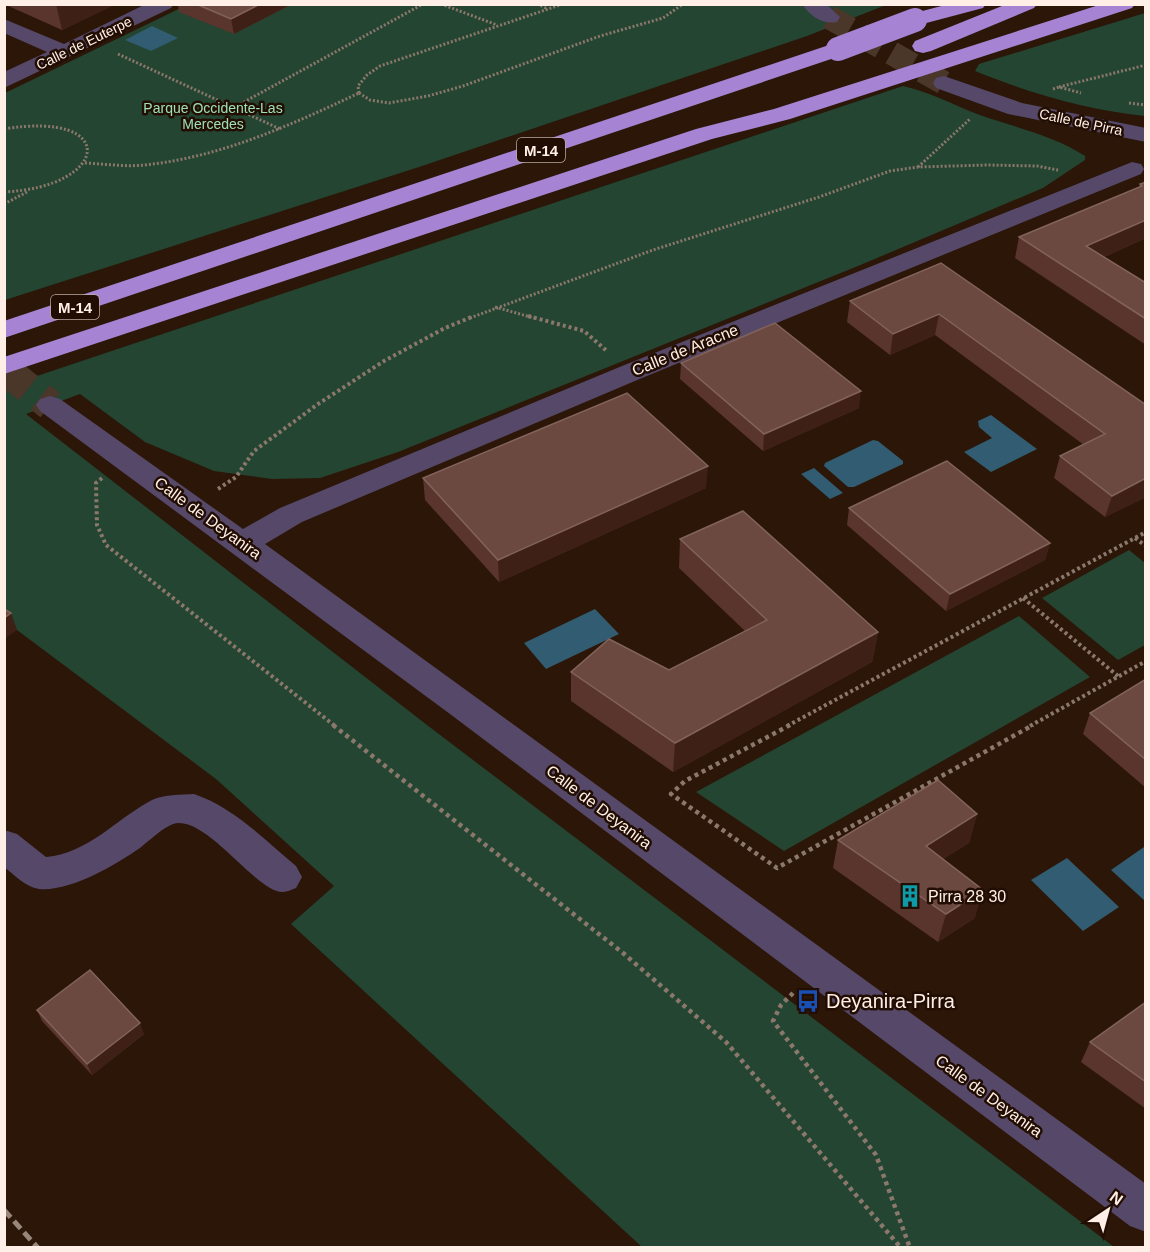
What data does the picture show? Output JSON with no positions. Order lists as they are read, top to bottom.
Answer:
{
  "streets": {
    "highway": ["M-14"],
    "street": [
      "Calle de Euterpe",
      "Calle de Pirra",
      "Calle de Aracne",
      "Calle de Deyanira"
    ]
  },
  "crossings": [
    ["Calle de Pirra", "Calle de Aracne"],
    ["Calle de Aracne", "Calle de Deyanira"]
  ],
  "parks": ["Parque Occidente-Las Mercedes"],
  "places": {
    "building": ["Pirra 28 30"],
    "bus stop": ["Deyanira-Pirra"]
  },
  "north": "top right"
}
